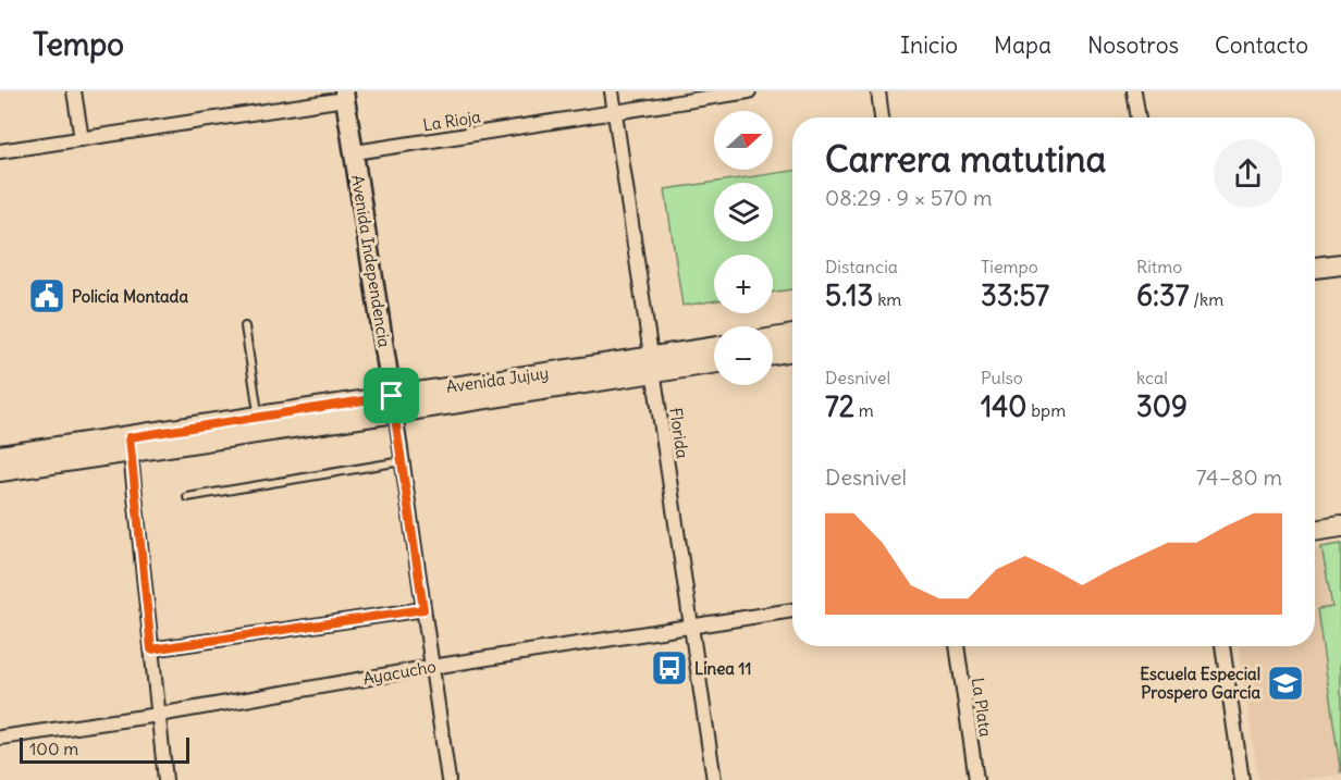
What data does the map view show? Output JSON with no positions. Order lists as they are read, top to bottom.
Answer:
{
  "streets": {
    "main road": ["Avenida Independencia", "Avenida Jujuy"],
    "street": [
      "La Rioja",
      "Florida",
      "Ayacucho",
      "La Plata"
    ]
  },
  "crossings": [
    ["La Rioja", "Avenida Independencia"],
    ["La Rioja", "Florida"],
    ["Avenida Independencia", "Avenida Jujuy"],
    ["Avenida Independencia", "Ayacucho"],
    ["Avenida Jujuy", "Florida"],
    ["Florida", "Ayacucho"]
  ],
  "places": {
    "public building": ["Policía Montada"],
    "bus stop": ["Línea 11"],
    "school or university": ["Escuela Especial Prospero García"]
  },
  "scale_bar": "100 m",
  "north": "right",
  "page": {
    "header": "Tempo",
    "nav": [
      "Inicio",
      "Mapa",
      "Nosotros",
      "Contacto"
    ],
    "map_buttons": ["+", "−"],
    "heading": ["Carrera matutina", "08:29 · 9 × 570 m"],
    "stats": [
      ["Distancia", "5.13 km"],
      ["Tiempo", "33:57"],
      ["Ritmo", "6:37 /km"],
      ["Desnivel", "72 m"],
      ["Pulso", "140 bpm"],
      ["kcal", "309"]
    ],
    "chart": ["Desnivel", "74–80 m"],
    "scale": "100 m"
  }
}
